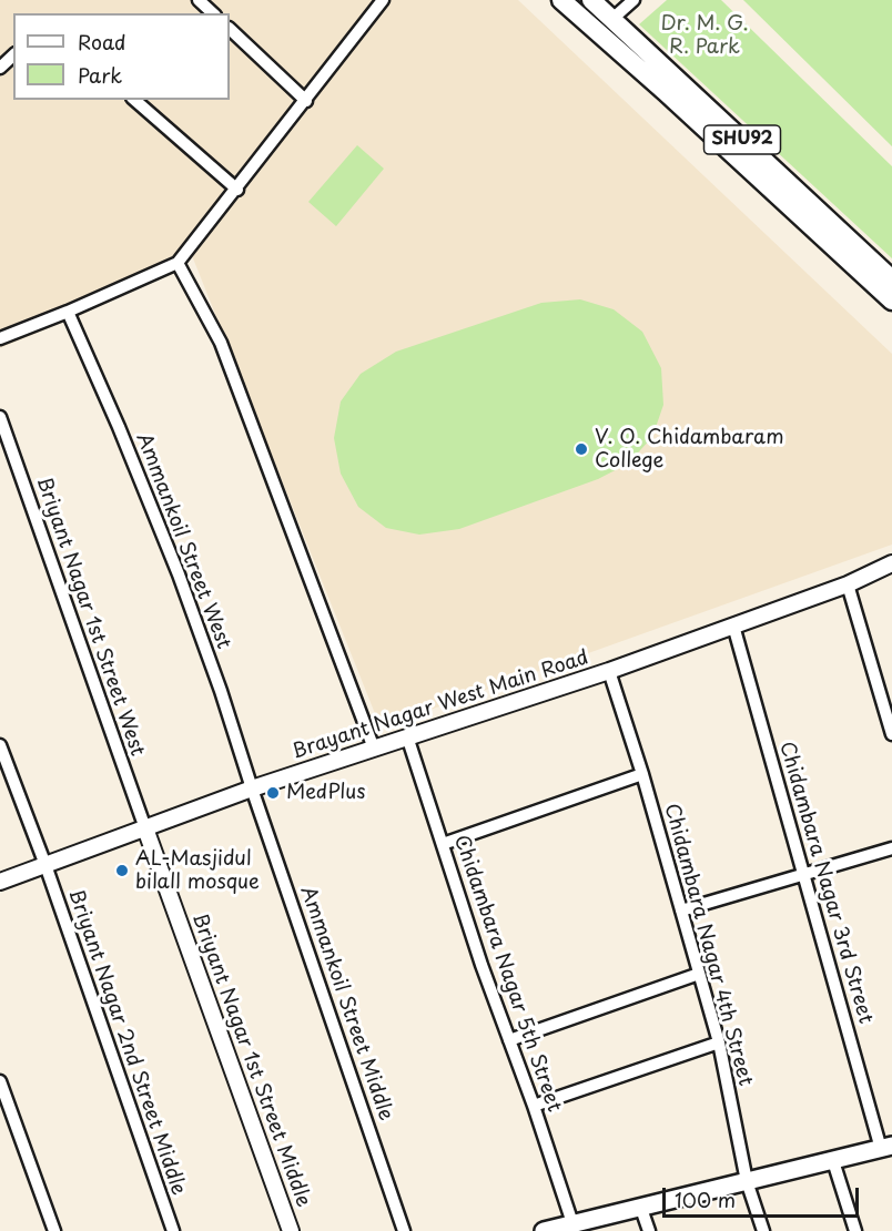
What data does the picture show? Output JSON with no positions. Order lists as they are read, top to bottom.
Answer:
{
  "streets": {
    "main road": ["SHU92"],
    "street": [
      "Ammankoil Street West",
      "Briyant Nagar 1st Street West",
      "Brayant Nagar West Main Road",
      "Chidambara Nagar 3rd Street",
      "Chidambara Nagar 4th Street",
      "Chidambara Nagar 5th Street",
      "Ammankoil Street Middle",
      "Briyant Nagar 2nd Street Middle",
      "Briyant Nagar 1st Street Middle"
    ]
  },
  "crossings": [
    ["Ammankoil Street West", "Brayant Nagar West Main Road"],
    ["Ammankoil Street West", "Ammankoil Street Middle"],
    ["Briyant Nagar 1st Street West", "Brayant Nagar West Main Road"],
    ["Briyant Nagar 1st Street West", "Briyant Nagar 1st Street Middle"],
    ["Brayant Nagar West Main Road", "Chidambara Nagar 3rd Street"],
    ["Brayant Nagar West Main Road", "Chidambara Nagar 4th Street"],
    ["Brayant Nagar West Main Road", "Chidambara Nagar 5th Street"],
    ["Brayant Nagar West Main Road", "Ammankoil Street Middle"],
    ["Brayant Nagar West Main Road", "Briyant Nagar 2nd Street Middle"],
    ["Brayant Nagar West Main Road", "Briyant Nagar 1st Street Middle"]
  ],
  "parks": ["Dr. M. G. R. Park"],
  "places": ["V. O. Chidambaram College", "MedPlus", "AL-Masjidul bilall mosque"],
  "legend": ["Road", "Park"],
  "scale_bar": "100 m"
}
